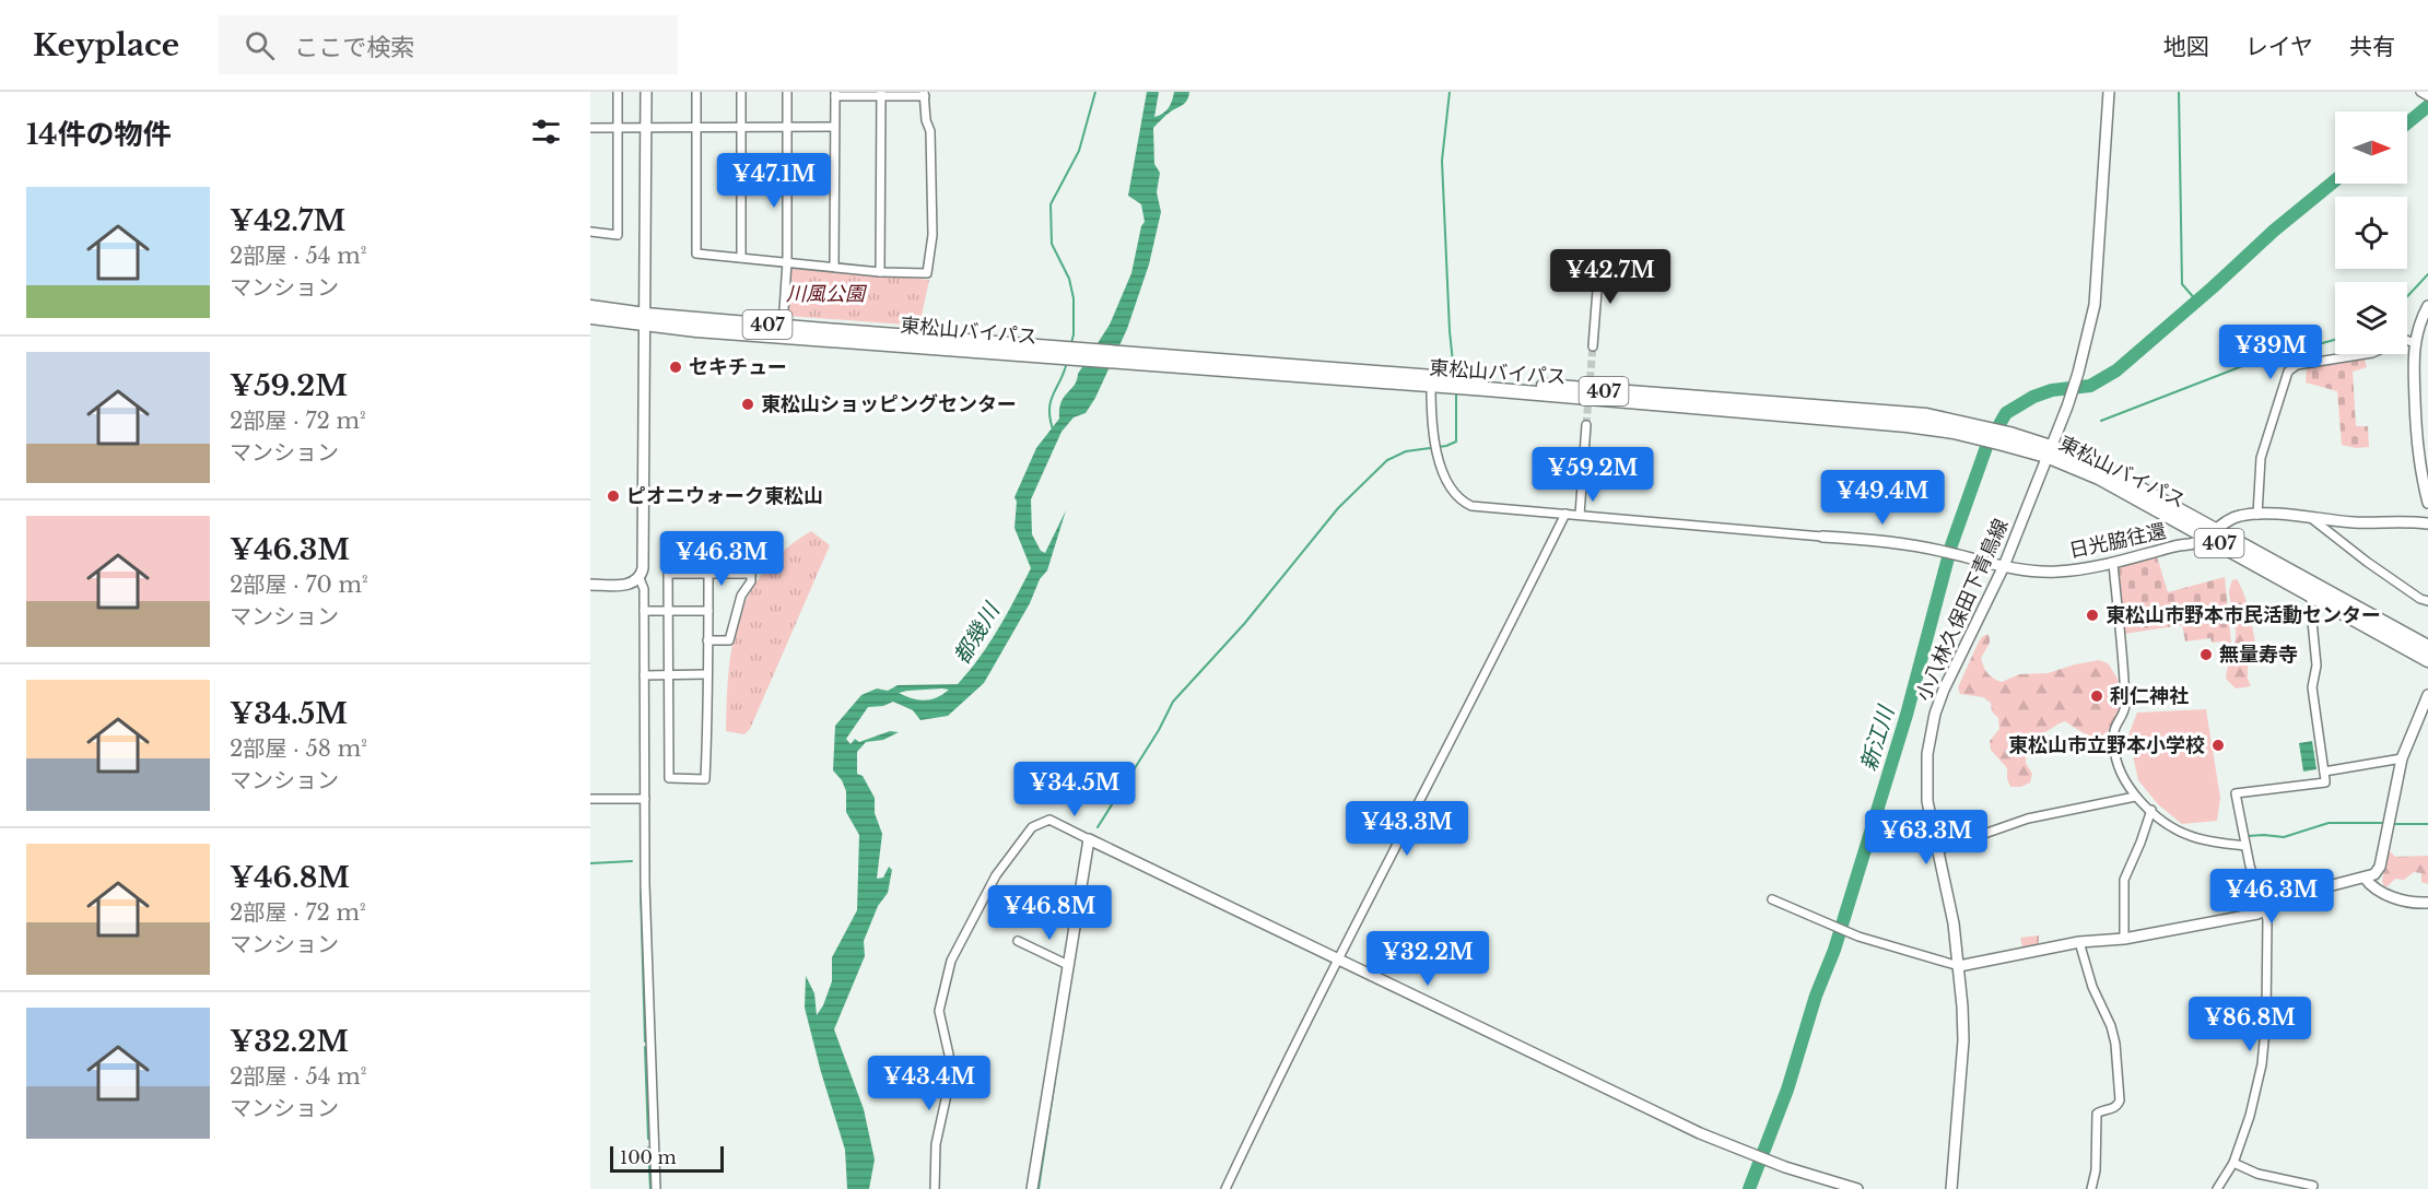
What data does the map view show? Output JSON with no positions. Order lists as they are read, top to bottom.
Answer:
{
  "streets": {
    "highway": ["407", "東松山バイパス"],
    "street": ["日光脇往還", "小八林久保田下青鳥線"]
  },
  "crossings": [
    ["東松山バイパス", "日光脇往還"],
    ["東松山バイパス", "小八林久保田下青鳥線"],
    ["日光脇往還", "小八林久保田下青鳥線"]
  ],
  "water": ["都幾川", "新江川"],
  "parks": ["川風公園"],
  "places": [
    "セキチュー",
    "東松山ショッピングセンター",
    "ピオニウォーク東松山",
    "東松山市野本市民活動センター",
    "無量寿寺",
    "利仁神社",
    "東松山市立野本小学校"
  ],
  "scale_bar": "100 m",
  "north": "right",
  "page": {
    "header": "Keyplace",
    "search": "ここで検索",
    "nav": ["地図", "レイヤ", "共有"],
    "heading": "14件の物件",
    "price": [
      "¥47.1M",
      "¥42.7M",
      "¥39M",
      "¥59.2M",
      "¥49.4M",
      "¥46.3M",
      "¥34.5M",
      "¥43.3M",
      "¥63.3M",
      "¥46.3M",
      "¥46.8M",
      "¥32.2M",
      "¥86.8M",
      "¥43.4M"
    ],
    "list": [
      {
        "name": "¥42.7M",
        "note": "2部屋 · 54 m² · マンション"
      },
      {
        "name": "¥59.2M",
        "note": "2部屋 · 72 m² · マンション"
      },
      {
        "name": "¥46.3M",
        "note": "2部屋 · 70 m² · マンション"
      },
      {
        "name": "¥34.5M",
        "note": "2部屋 · 58 m² · マンション"
      },
      {
        "name": "¥46.8M",
        "note": "2部屋 · 72 m² · マンション"
      },
      {
        "name": "¥32.2M",
        "note": "2部屋 · 54 m² · マンション"
      }
    ],
    "scale": "100 m"
  }
}
